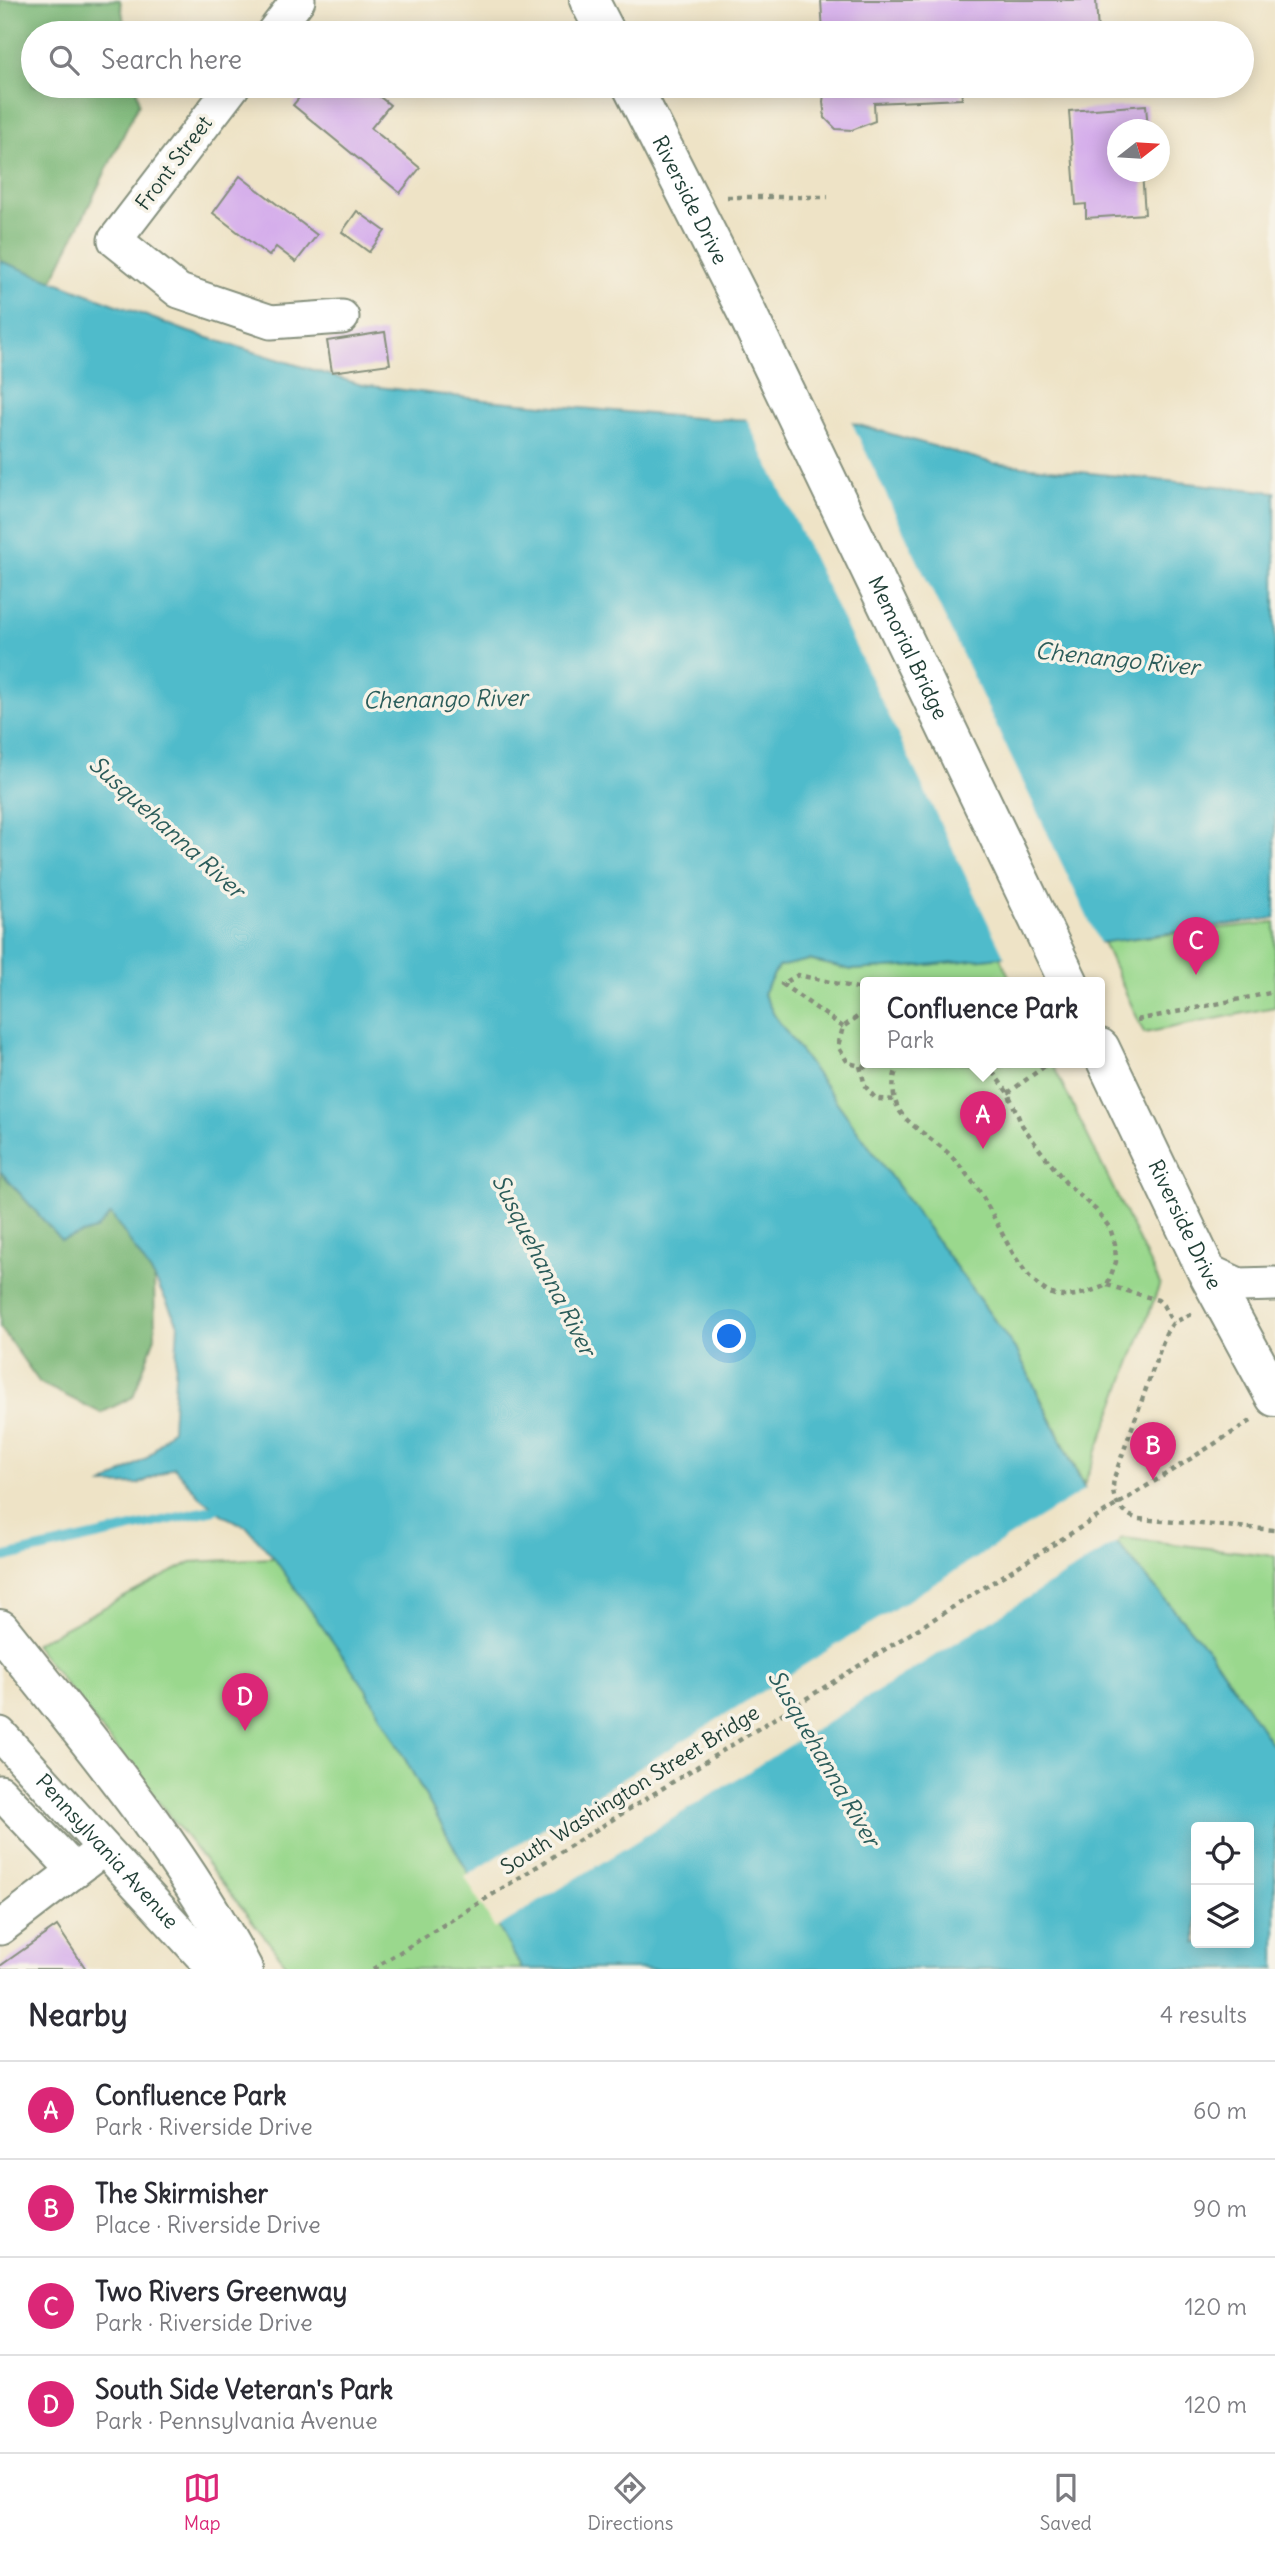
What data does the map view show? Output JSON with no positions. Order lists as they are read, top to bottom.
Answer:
{
  "streets": {
    "main road": ["Riverside Drive", "Memorial Bridge"],
    "street": ["Front Street", "Pennsylvania Avenue"],
    "path": ["South Washington Street Bridge"]
  },
  "crossings": [
    ["Riverside Drive", "Memorial Bridge"],
    ["Riverside Drive", "South Washington Street Bridge"]
  ],
  "water": ["Chenango River", "Susquehanna River"],
  "north": "right",
  "page": {
    "search": "Search here",
    "pins": [
      "C",
      "A",
      "B",
      "D"
    ],
    "popup": ["Confluence Park", "Park"],
    "heading": ["Nearby", "4 results"],
    "list": [
      {
        "mark": "A",
        "name": "Confluence Park",
        "note": "Park · Riverside Drive",
        "value": "60 m"
      },
      {
        "mark": "B",
        "name": "The Skirmisher",
        "note": "Place · Riverside Drive",
        "value": "90 m"
      },
      {
        "mark": "C",
        "name": "Two Rivers Greenway",
        "note": "Park · Riverside Drive",
        "value": "120 m"
      },
      {
        "mark": "D",
        "name": "South Side Veteran's Park",
        "note": "Park · Pennsylvania Avenue",
        "value": "120 m"
      }
    ],
    "nav": ["Map", "Directions", "Saved"]
  }
}
